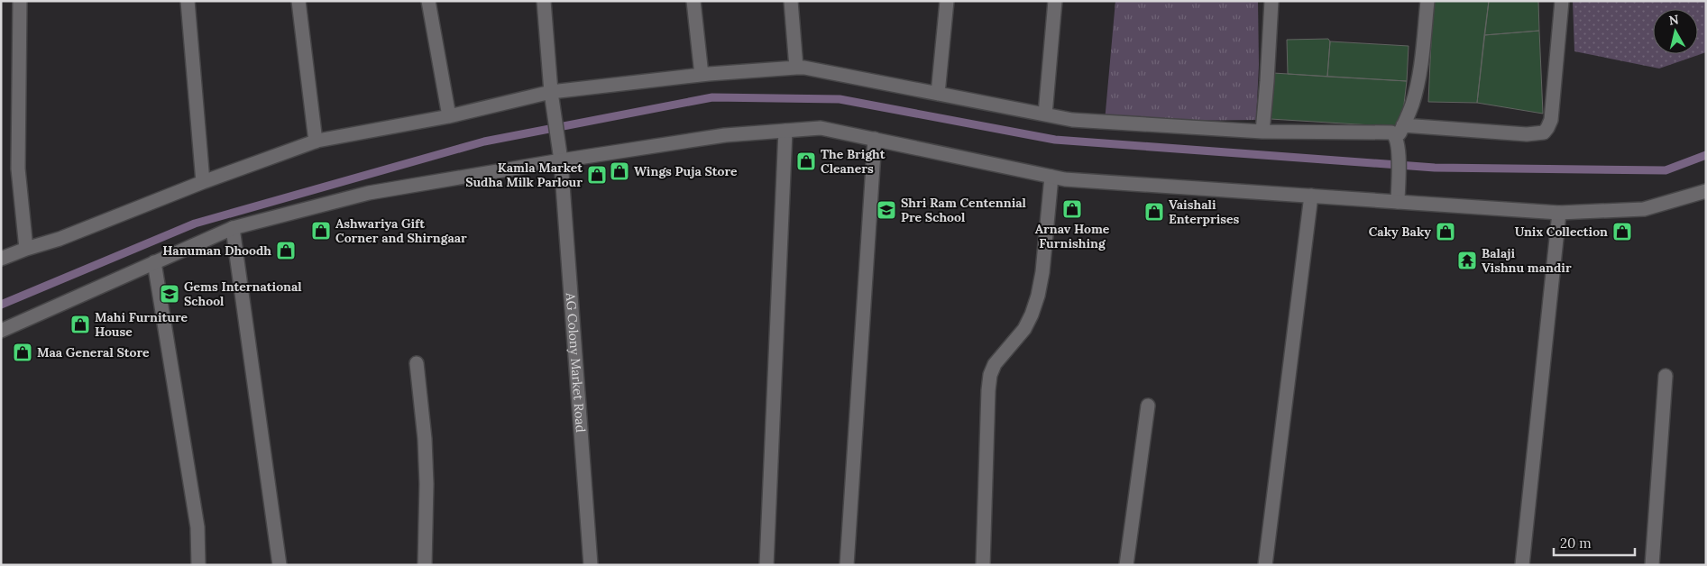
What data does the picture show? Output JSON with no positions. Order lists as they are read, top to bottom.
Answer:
{
  "streets": {
    "street": ["AG Colony Market Road"]
  },
  "places": {
    "shop": [
      "The Bright Cleaners",
      "Wings Puja Store",
      "Kamla Market Sudha Milk Parlour",
      "Arnav Home Furnishing",
      "Vaishali Enterprises",
      "Ashwariya Gift Corner and Shirngaar",
      "Caky Baky",
      "Unix Collection",
      "Hanuman Dhoodh",
      "Mahi Furniture House",
      "Maa General Store"
    ],
    "school or university": ["Shri Ram Centennial Pre School", "Gems International School"],
    "temple": ["Balaji Vishnu mandir"]
  },
  "scale_bar": "20 m",
  "north": "top"
}
